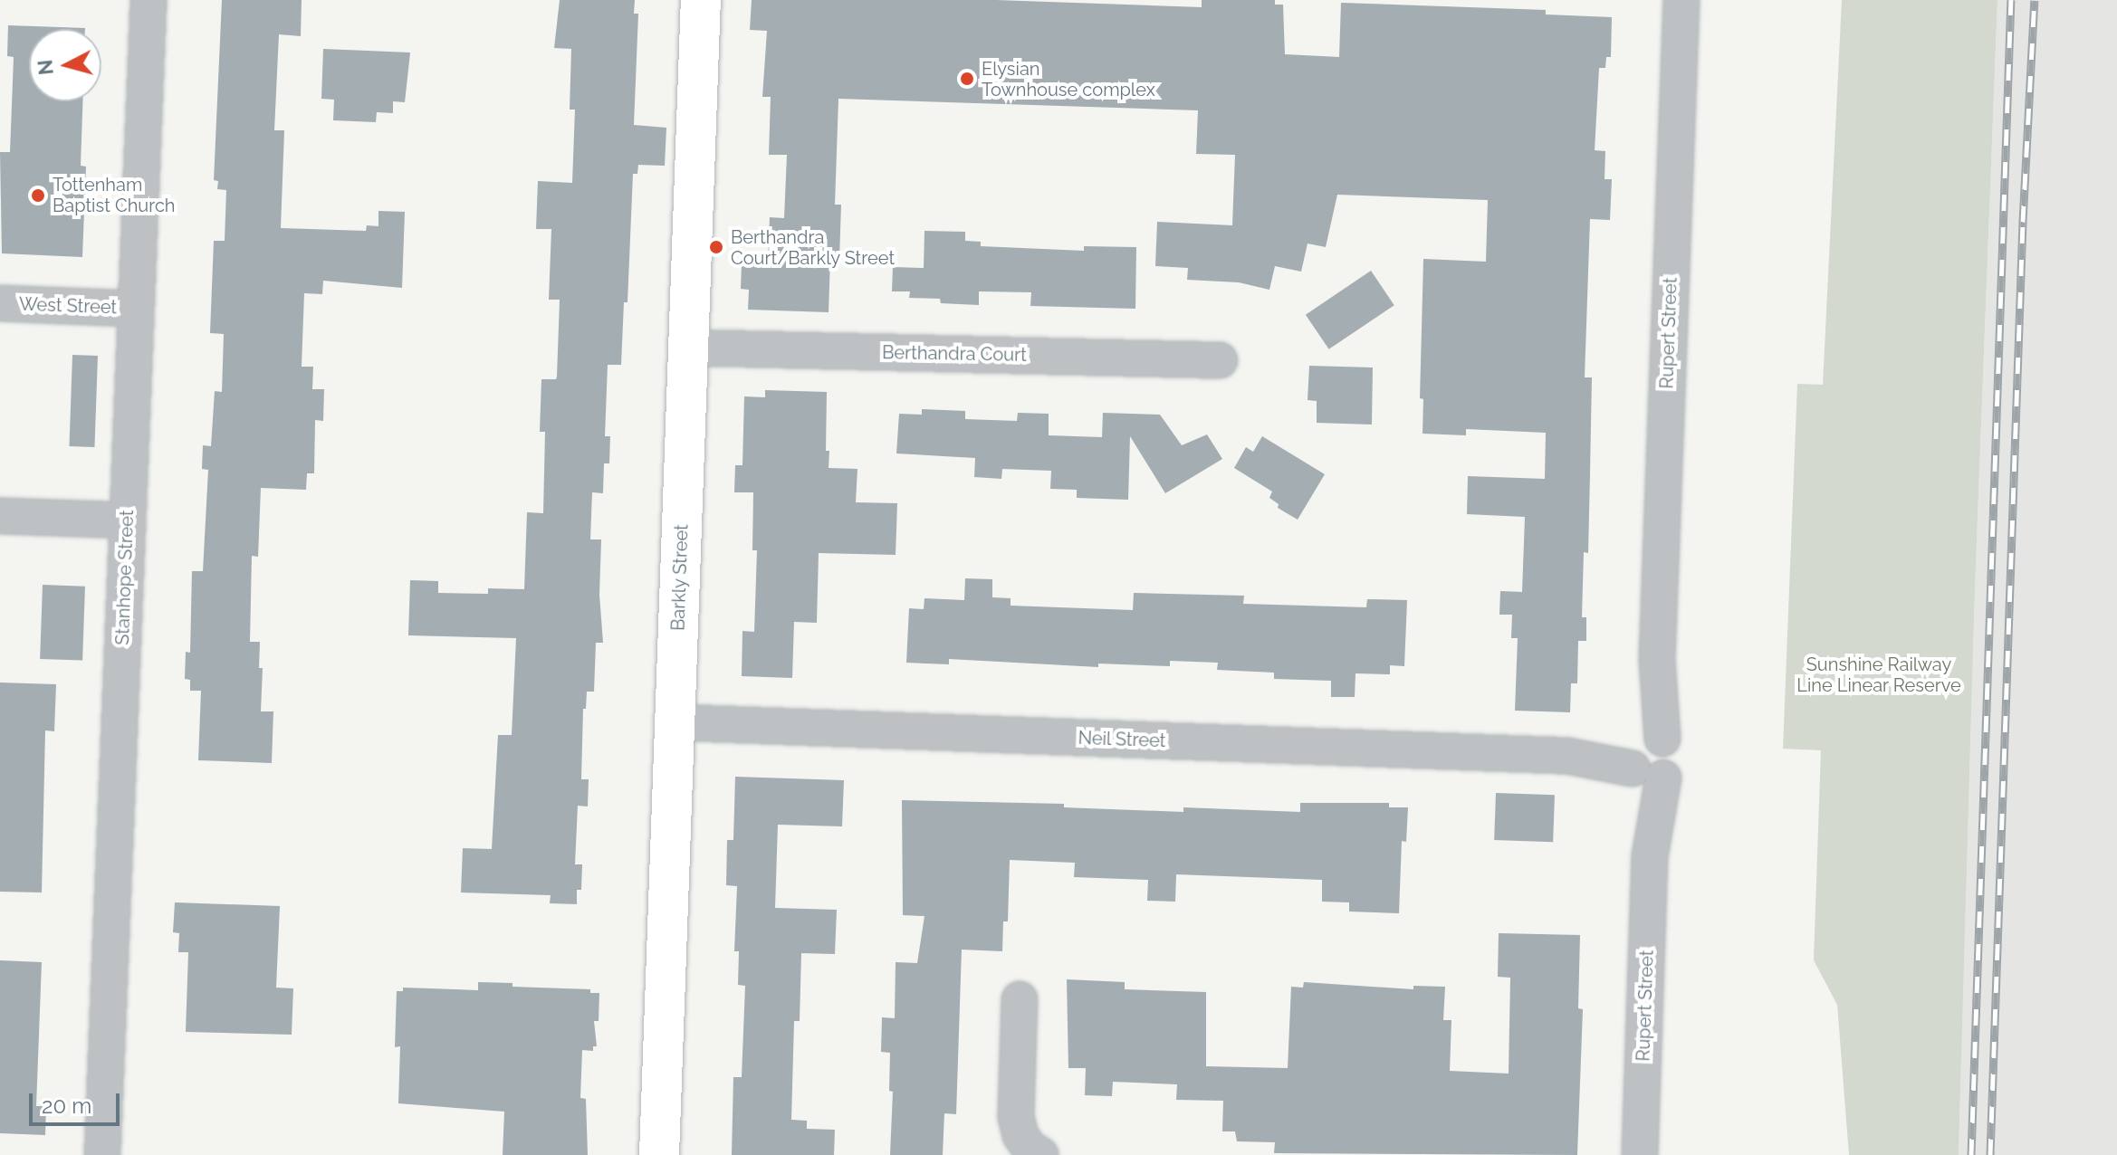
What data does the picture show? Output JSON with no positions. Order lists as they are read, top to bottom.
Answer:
{
  "streets": {
    "street": [
      "West Street",
      "Rupert Street",
      "Berthandra Court",
      "Stanhope Street",
      "Barkly Street",
      "Neil Street"
    ]
  },
  "crossings": [
    ["West Street", "Stanhope Street"],
    ["Rupert Street", "Neil Street"],
    ["Berthandra Court", "Barkly Street"],
    ["Barkly Street", "Neil Street"]
  ],
  "parks": ["Sunshine Railway Line Linear Reserve"],
  "places": ["Elysian Townhouse complex", "Tottenham Baptist Church", "Berthandra Court/Barkly Street"],
  "scale_bar": "20 m",
  "north": "left"
}
